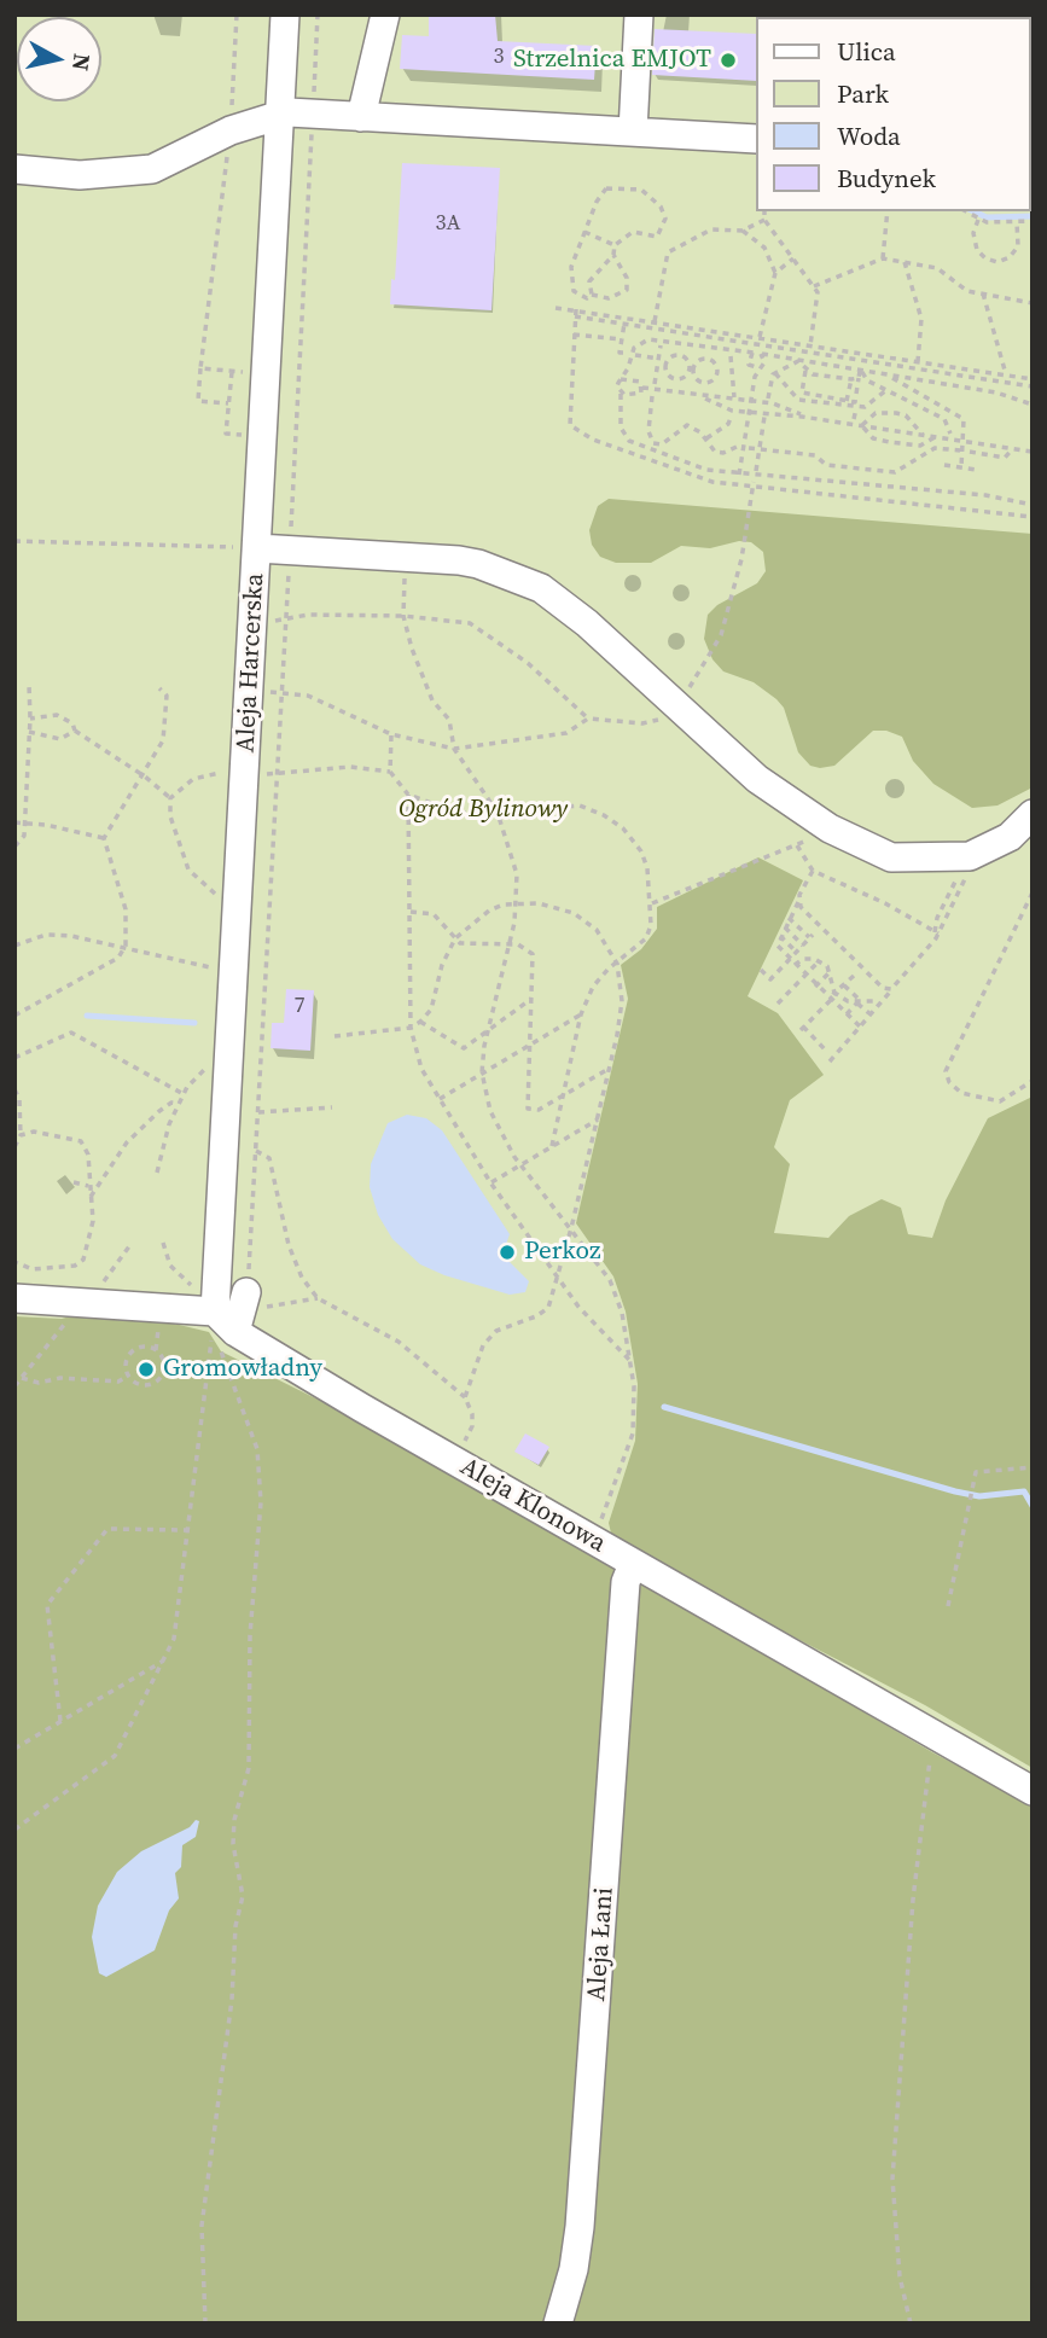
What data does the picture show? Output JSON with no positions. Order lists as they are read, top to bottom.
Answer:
{
  "streets": {
    "street": ["Aleja Harcerska", "Aleja Klonowa", "Aleja Łani"]
  },
  "crossings": [
    ["Aleja Harcerska", "Aleja Klonowa"],
    ["Aleja Klonowa", "Aleja Łani"]
  ],
  "parks": ["Ogród Bylinowy"],
  "places": ["Strzelnica EMJOT", "Perkoz", "Gromowładny"],
  "house_numbers": ["3", "3A", "7"],
  "legend": [
    "Ulica",
    "Park",
    "Woda",
    "Budynek"
  ],
  "north": "right"
}
